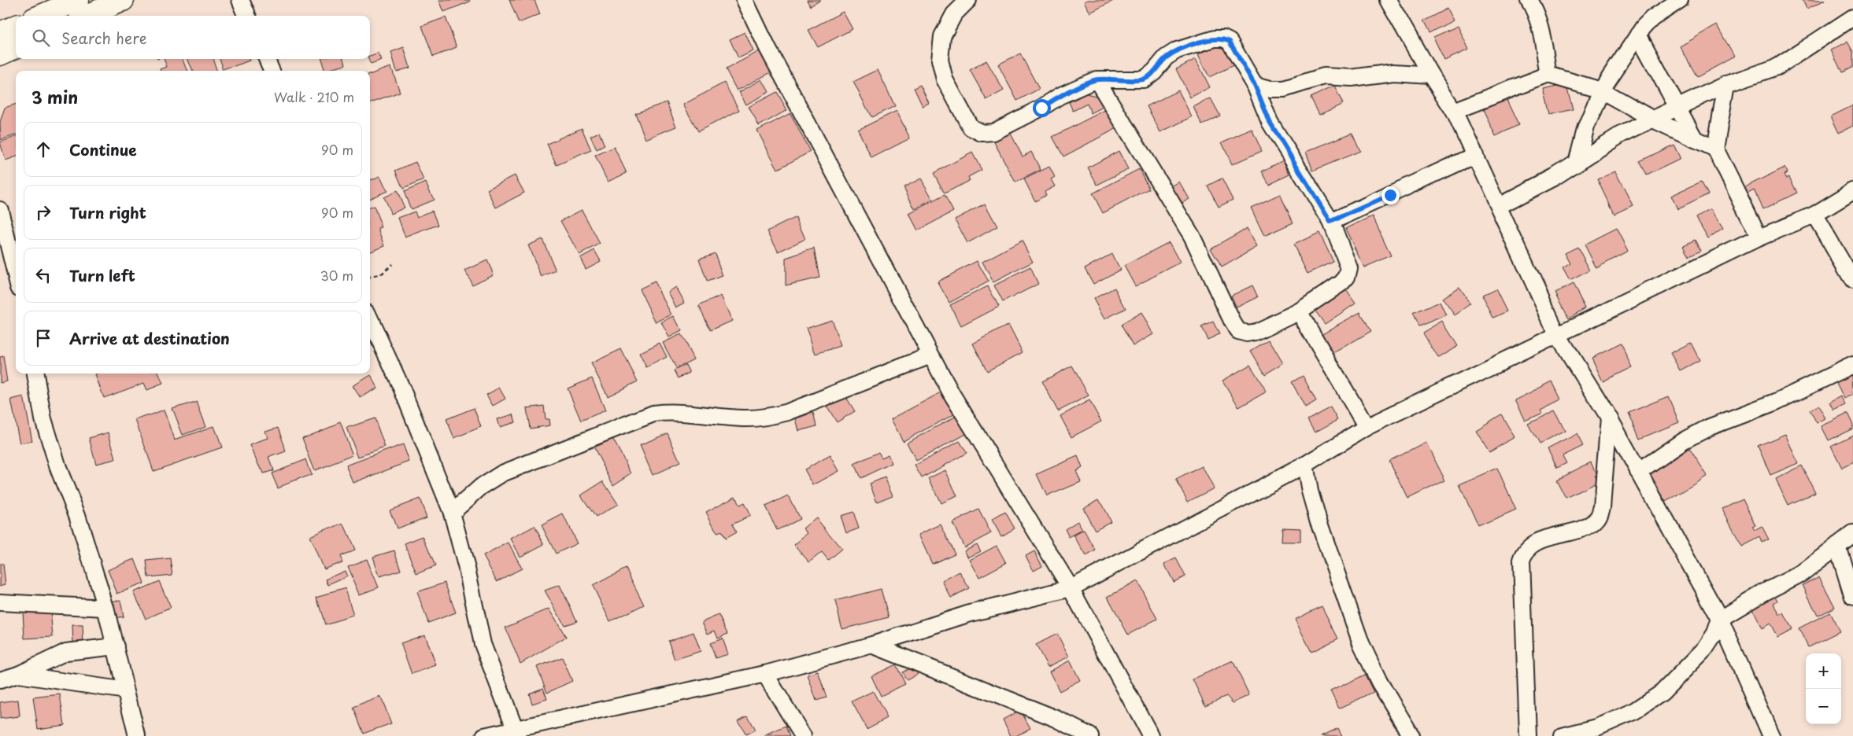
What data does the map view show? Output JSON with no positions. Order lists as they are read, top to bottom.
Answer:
{
  "page": {
    "search": "Search here",
    "heading": ["3 min", "Walk · 210 m"],
    "list": [
      ["Continue", "90 m"],
      ["Turn right", "90 m"],
      ["Turn left", "30 m"],
      "Arrive at destination"
    ],
    "map_buttons": ["+", "−"]
  }
}
